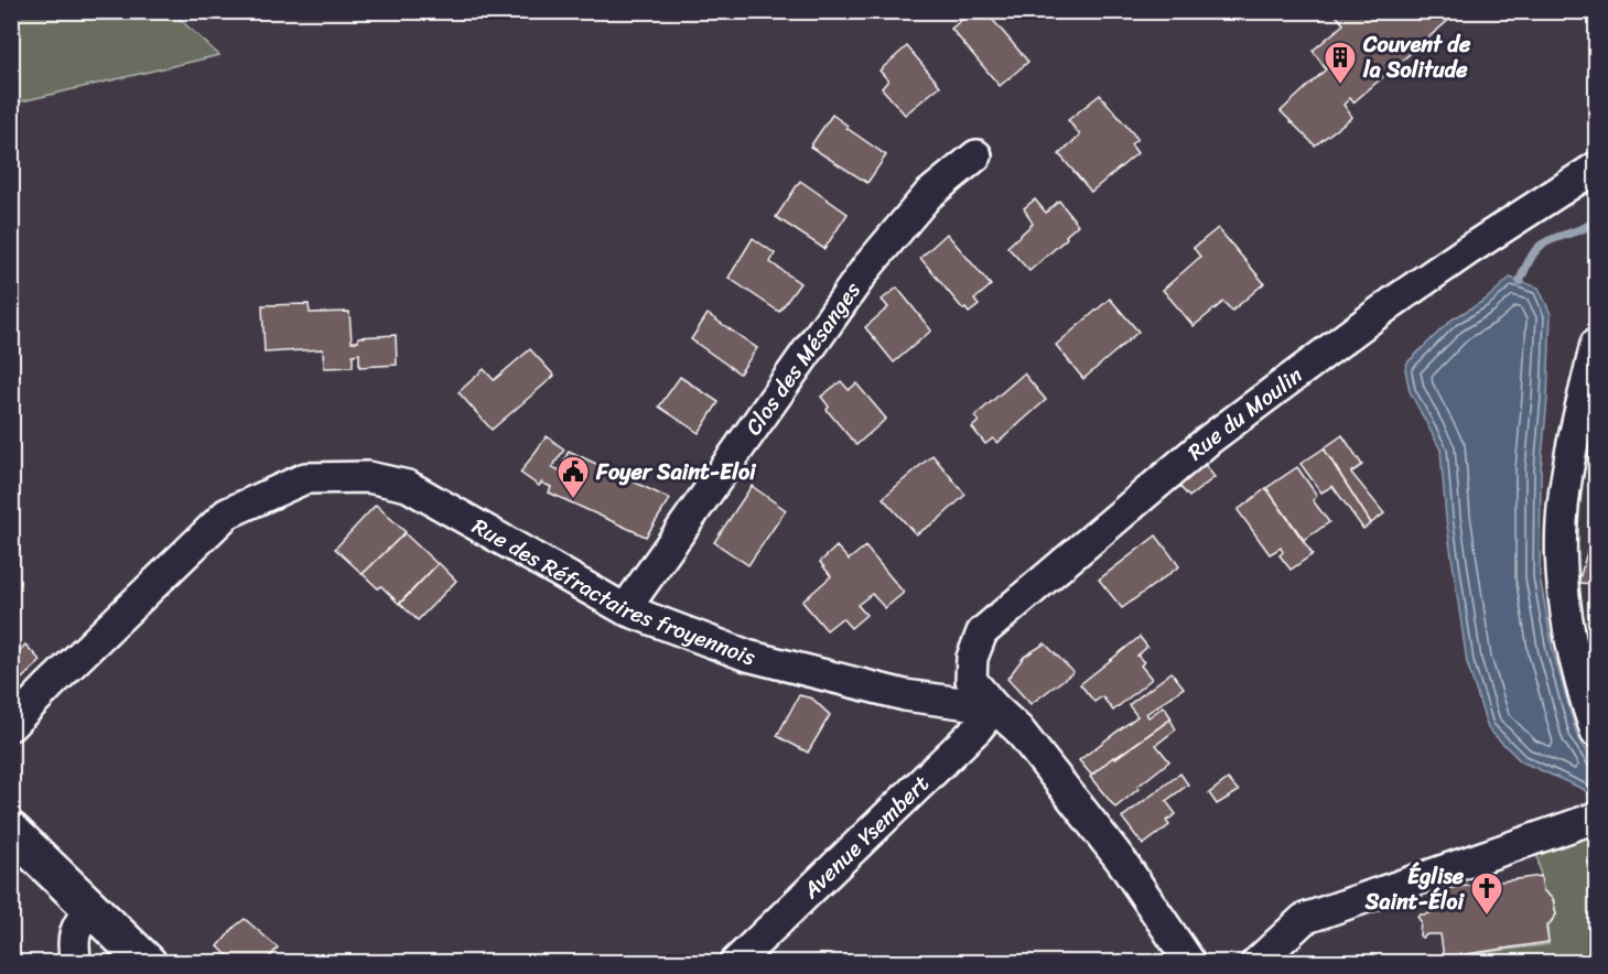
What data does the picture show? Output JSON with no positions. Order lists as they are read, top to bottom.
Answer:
{
  "streets": {
    "street": [
      "Clos des Mésanges",
      "Rue du Moulin",
      "Rue des Réfractaires froyennois",
      "Avenue Ysembert"
    ]
  },
  "crossings": [
    ["Clos des Mésanges", "Rue des Réfractaires froyennois"],
    ["Rue du Moulin", "Rue des Réfractaires froyennois"],
    ["Rue du Moulin", "Avenue Ysembert"],
    ["Rue des Réfractaires froyennois", "Avenue Ysembert"]
  ],
  "places": {
    "building": ["Couvent de la Solitude"],
    "public building": ["Foyer Saint-Eloi"],
    "church": ["Église Saint-Éloi"]
  }
}
